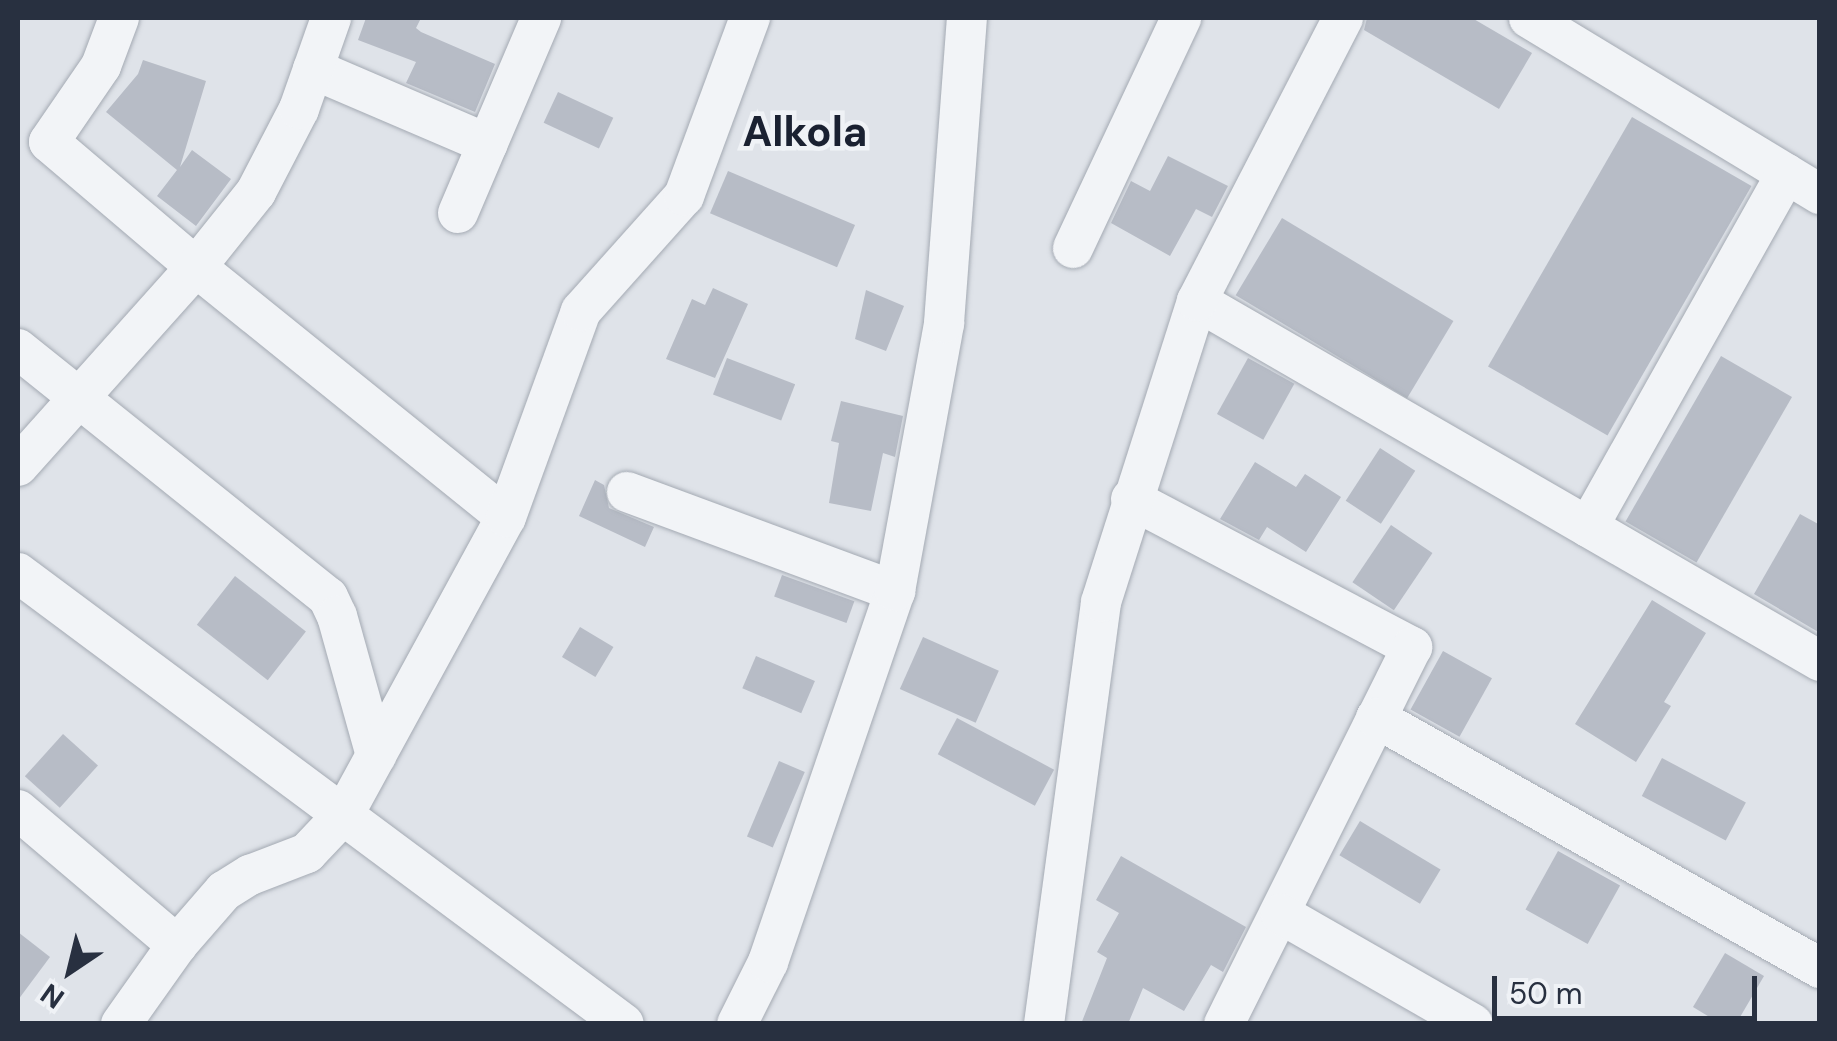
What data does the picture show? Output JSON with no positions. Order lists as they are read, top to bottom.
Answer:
{
  "districts": ["Alkola"],
  "scale_bar": "50 m",
  "north": "bottom left"
}
